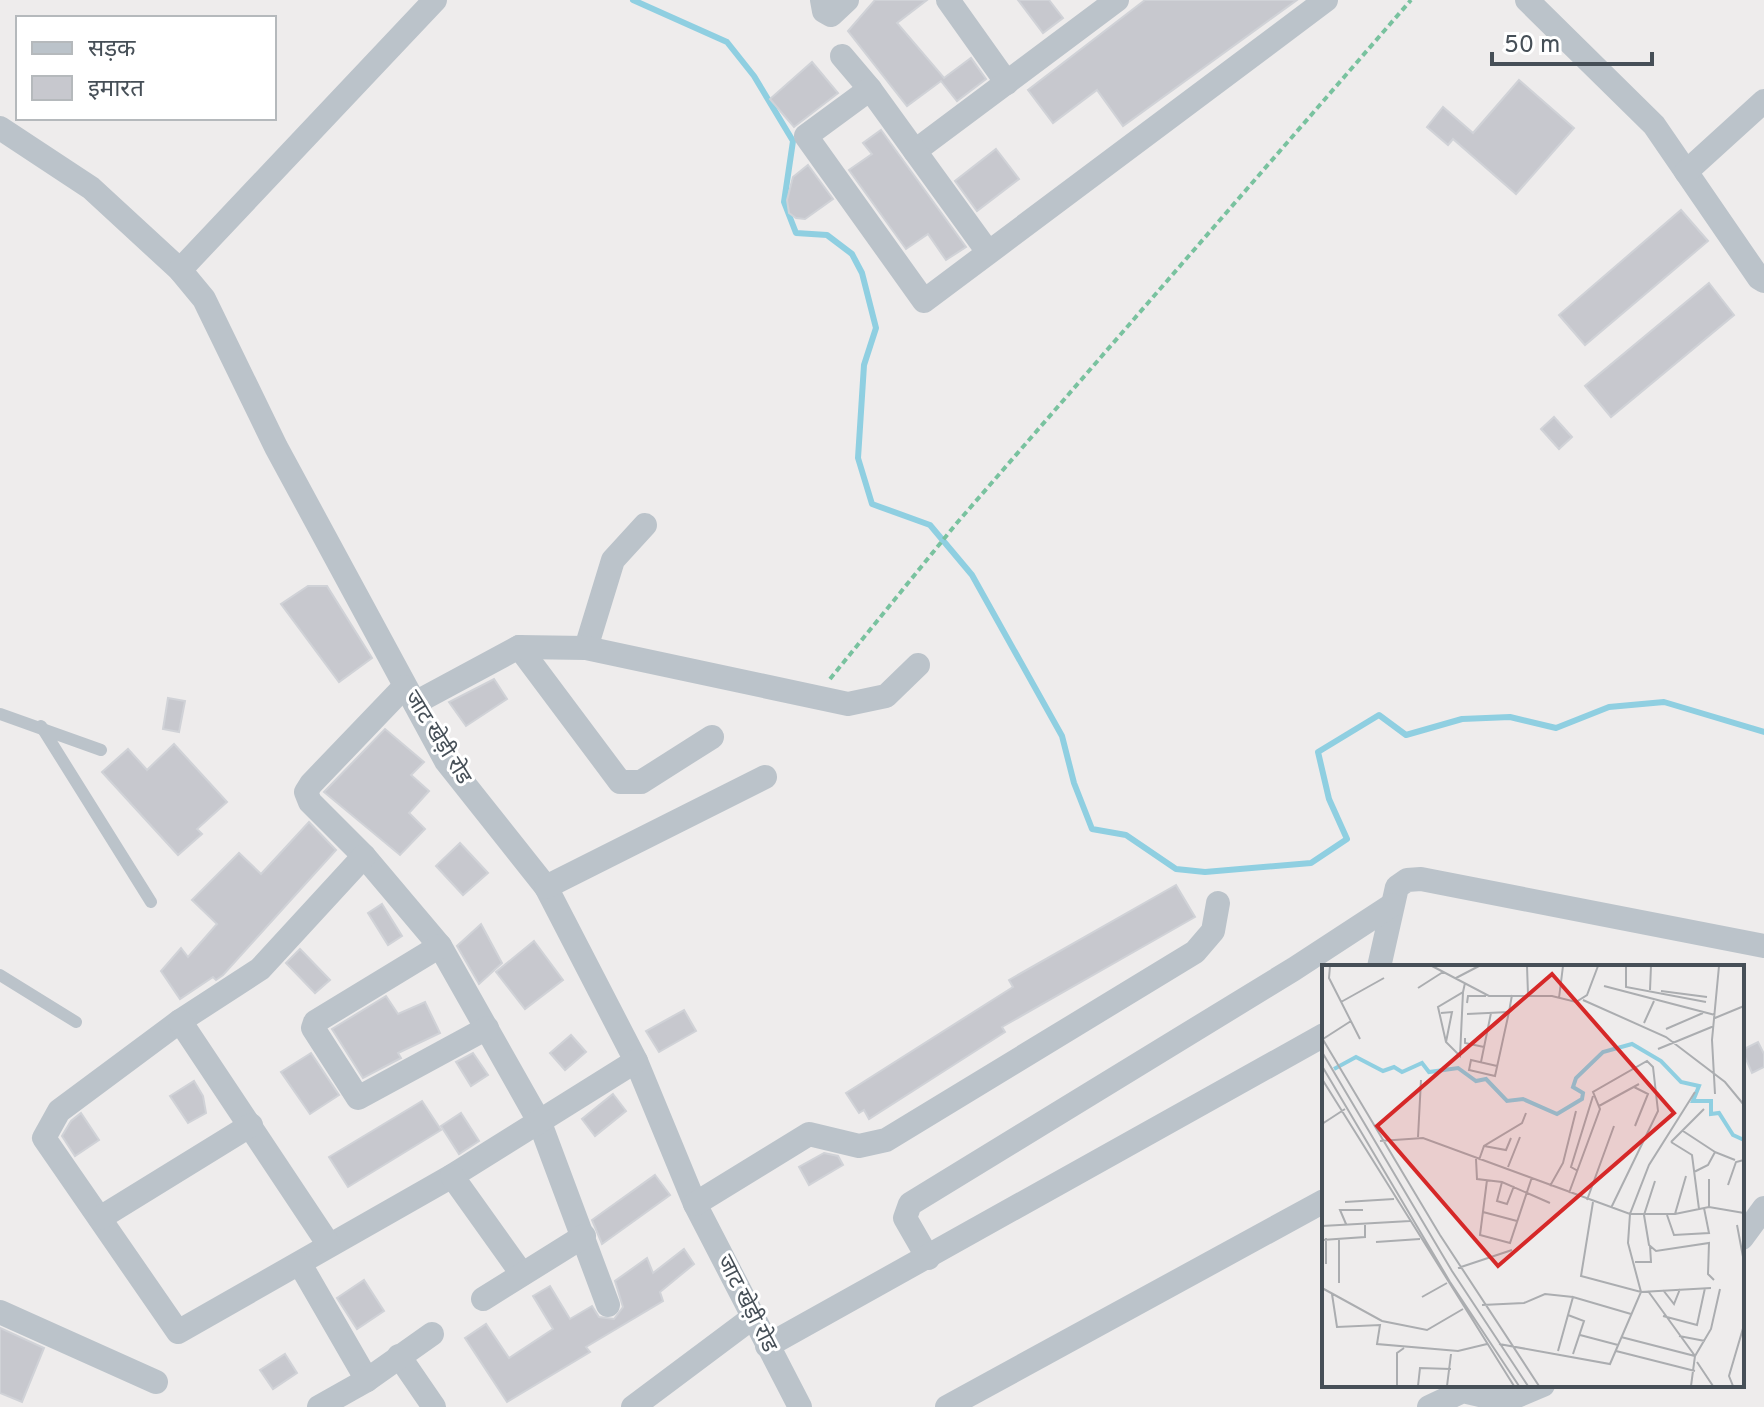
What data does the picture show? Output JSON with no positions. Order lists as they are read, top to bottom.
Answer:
{
  "streets": {
    "street": ["जाट खेड़ी रोड"]
  },
  "legend": ["सड़क", "इमारत"],
  "scale_bar": "50 m"
}
